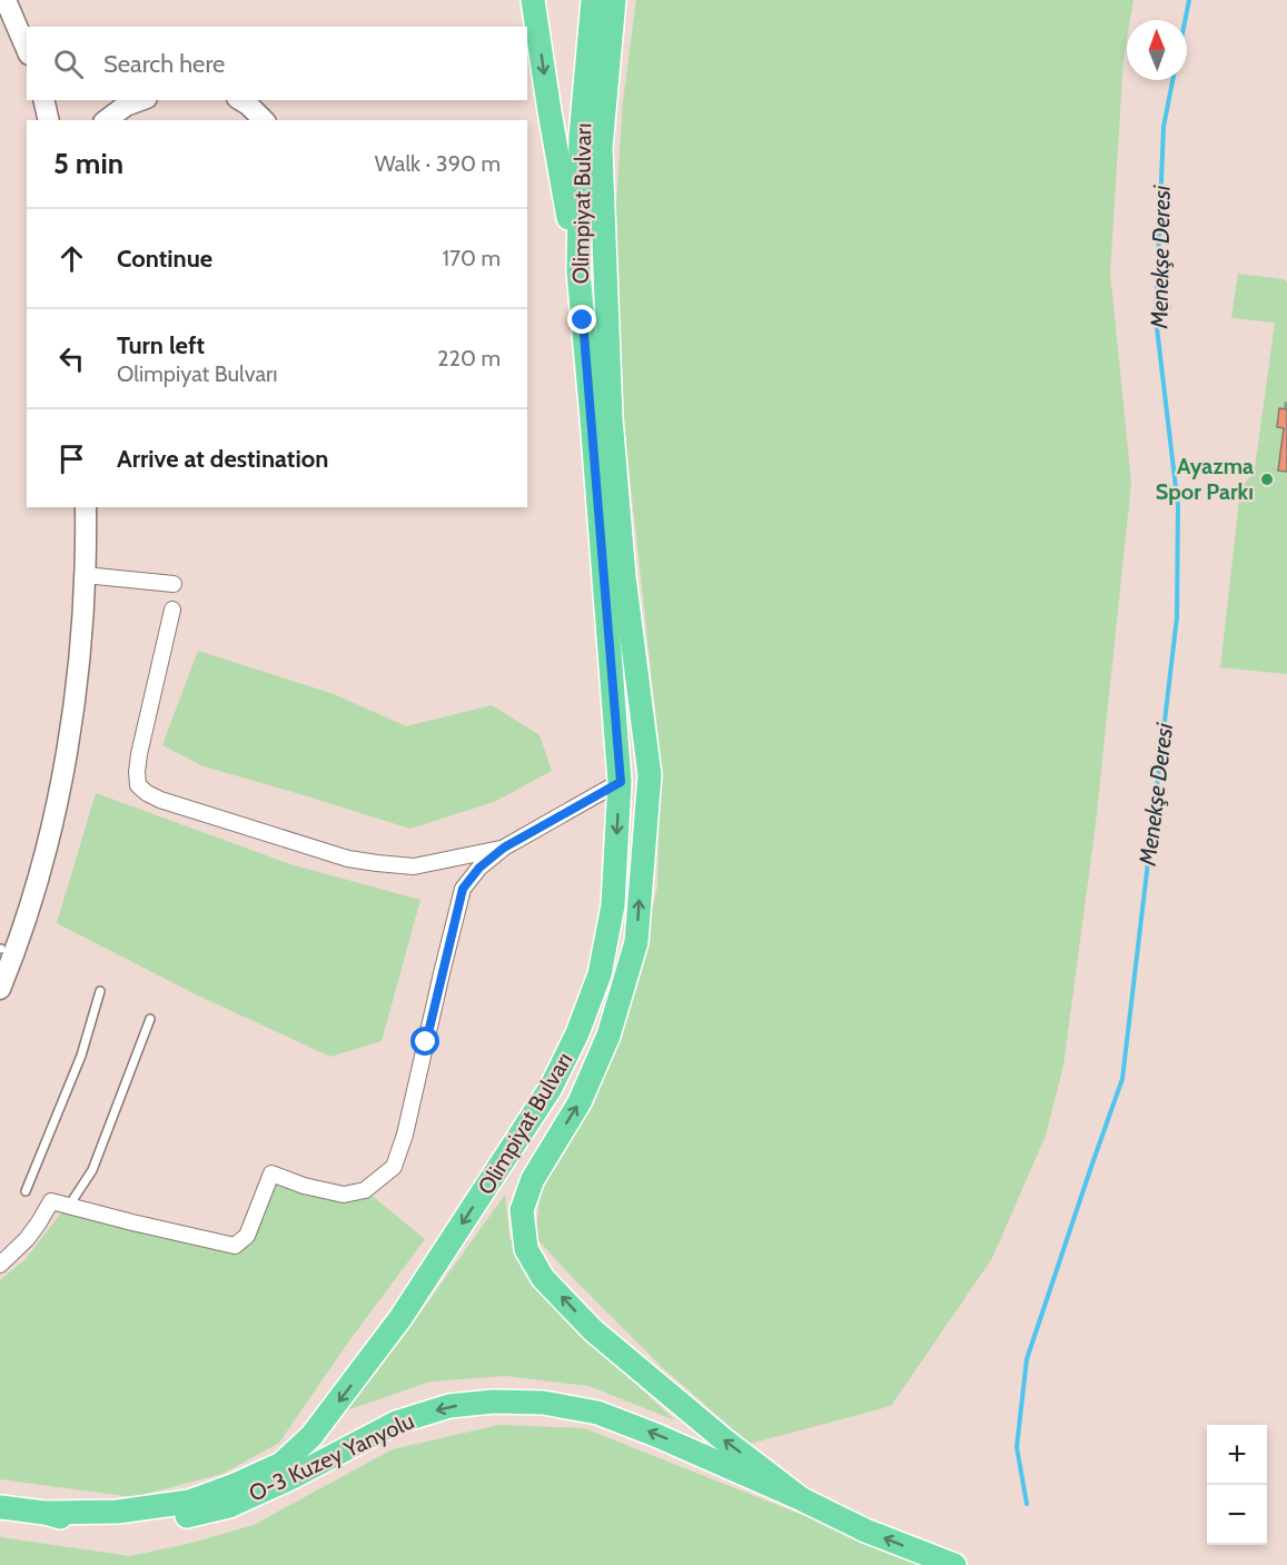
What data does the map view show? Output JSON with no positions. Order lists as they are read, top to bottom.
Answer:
{
  "streets": {
    "main road": ["Olimpiyat Bulvarı", "O-3 Kuzey Yanyolu"]
  },
  "crossings": [
    ["Olimpiyat Bulvarı", "O-3 Kuzey Yanyolu"]
  ],
  "one_way": ["O-3 Kuzey Yanyolu"],
  "water": ["Menekşe Deresi"],
  "places": ["Ayazma Spor Parkı"],
  "north": "top",
  "page": {
    "search": "Search here",
    "heading": ["5 min", "Walk · 390 m"],
    "list": [
      ["Continue", "170 m"],
      ["Turn left", "Olimpiyat Bulvarı", "220 m"],
      "Arrive at destination"
    ],
    "map_buttons": ["+", "−"]
  }
}
